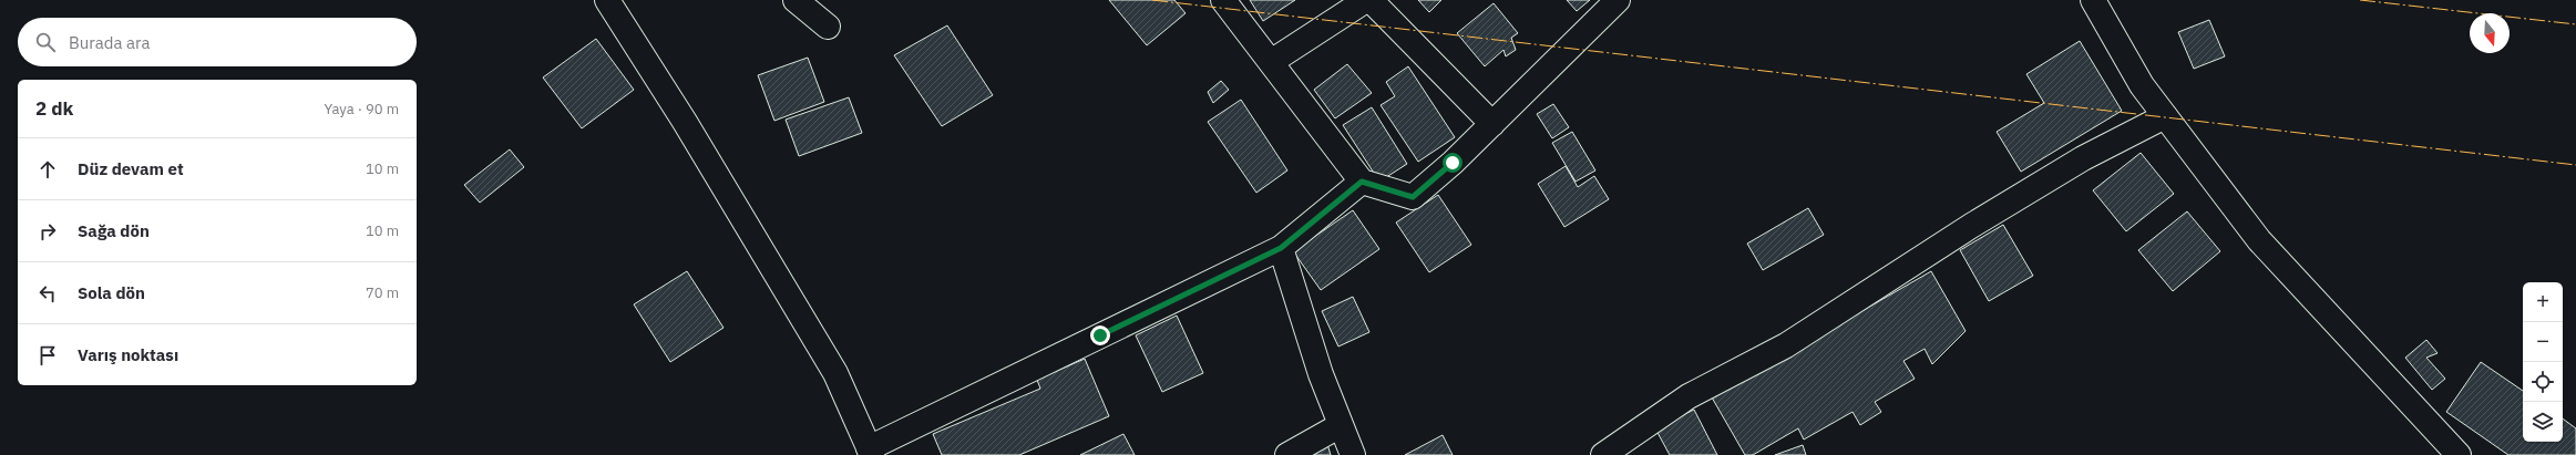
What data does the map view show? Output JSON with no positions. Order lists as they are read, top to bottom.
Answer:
{
  "north": "bottom",
  "page": {
    "search": "Burada ara",
    "heading": ["2 dk", "Yaya · 90 m"],
    "list": [
      ["Düz devam et", "10 m"],
      ["Sağa dön", "10 m"],
      ["Sola dön", "70 m"],
      "Varış noktası"
    ],
    "map_buttons": ["+", "−"]
  }
}
